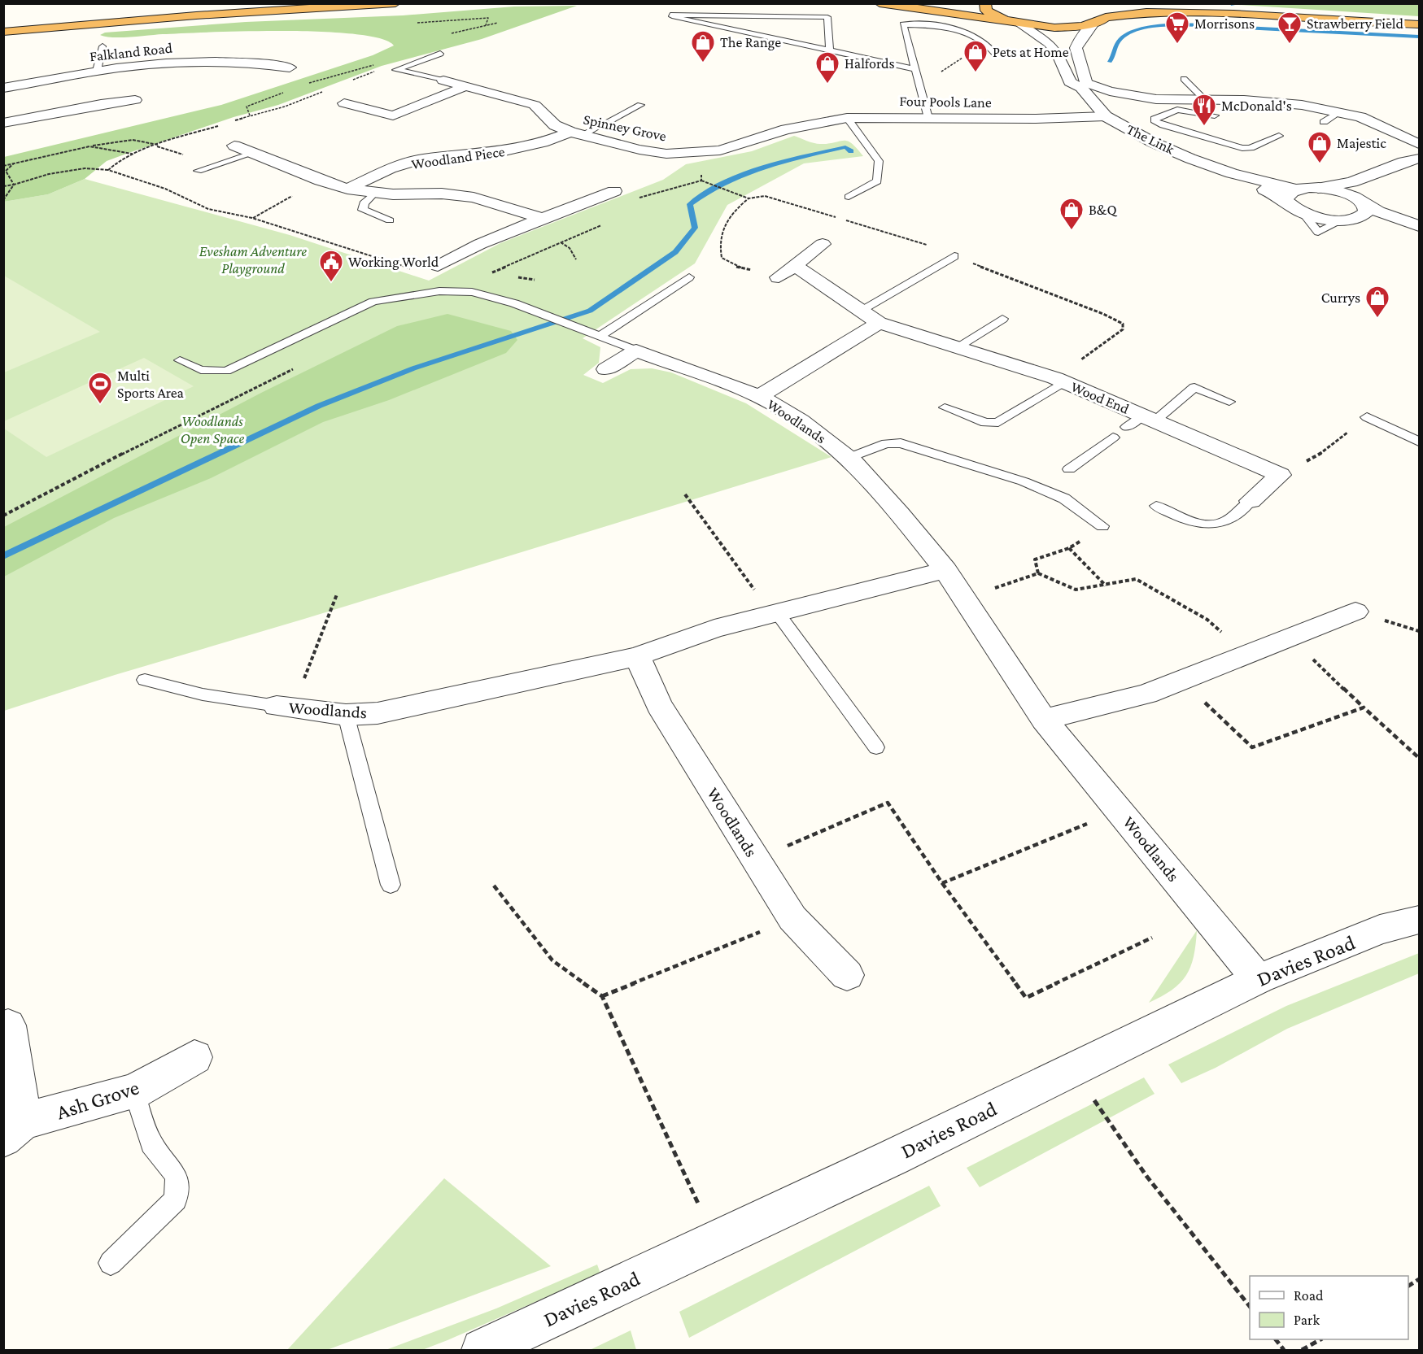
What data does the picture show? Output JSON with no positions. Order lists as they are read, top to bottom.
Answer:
{
  "streets": {
    "street": [
      "Falkland Road",
      "Four Pools Lane",
      "Spinney Grove",
      "The Link",
      "Woodland Piece",
      "Wood End",
      "Woodlands",
      "Davies Road",
      "Ash Grove"
    ]
  },
  "crossings": [
    ["Four Pools Lane", "Spinney Grove"],
    ["Four Pools Lane", "The Link"],
    ["Spinney Grove", "Woodland Piece"],
    ["Woodlands", "Davies Road"]
  ],
  "parks": ["Evesham Adventure Playground", "Woodlands Open Space"],
  "places": {
    "supermarket": ["Morrisons"],
    "bar": ["Strawberry Field"],
    "shop": [
      "The Range",
      "Pets at Home",
      "Halfords",
      "Majestic",
      "B&Q",
      "Currys"
    ],
    "restaurant": ["McDonald's"],
    "public building": ["Working World"],
    "sports": ["Multi Sports Area"]
  },
  "legend": ["Road", "Park"]
}
